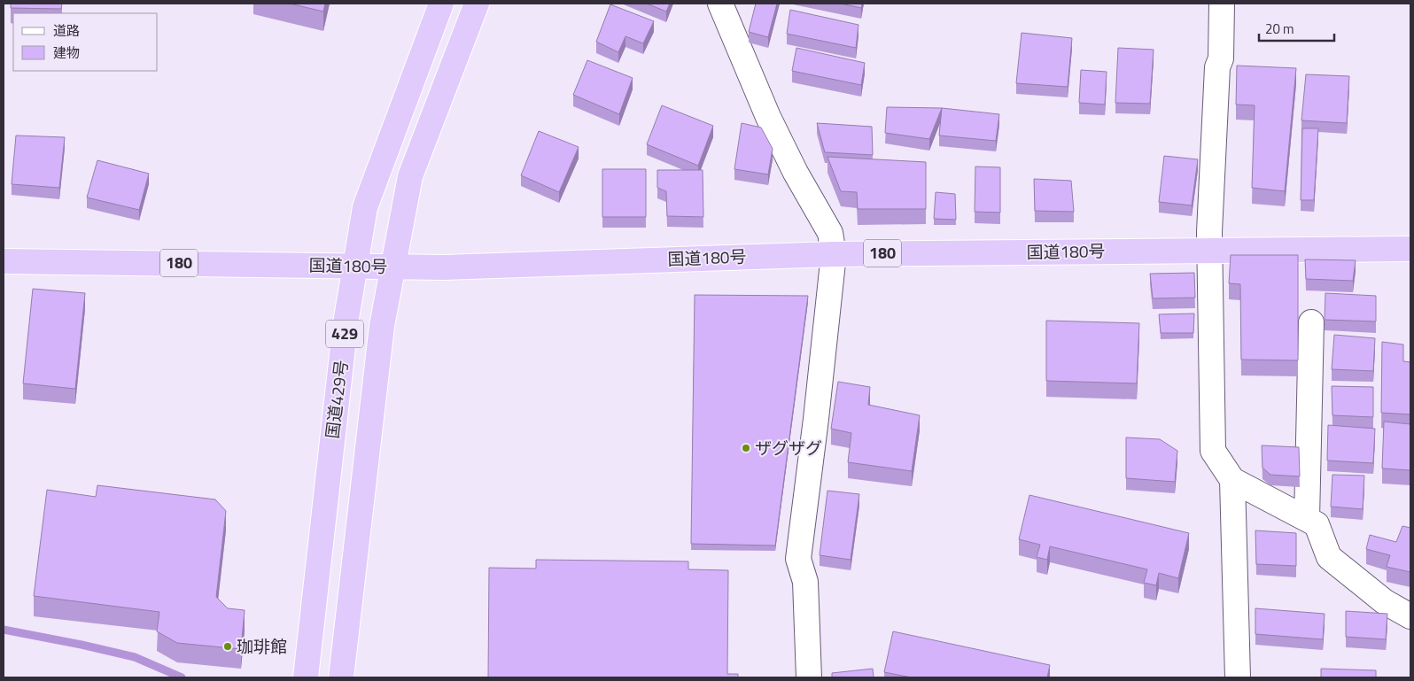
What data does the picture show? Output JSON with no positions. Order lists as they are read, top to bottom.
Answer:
{
  "streets": {
    "highway": [
      "国道180号",
      "180",
      "429",
      "国道429号"
    ]
  },
  "crossings": [
    ["国道180号", "429"],
    ["国道180号", "国道429号"]
  ],
  "places": ["ザグザグ", "珈琲館"],
  "legend": ["道路", "建物"],
  "scale_bar": "20 m"
}
